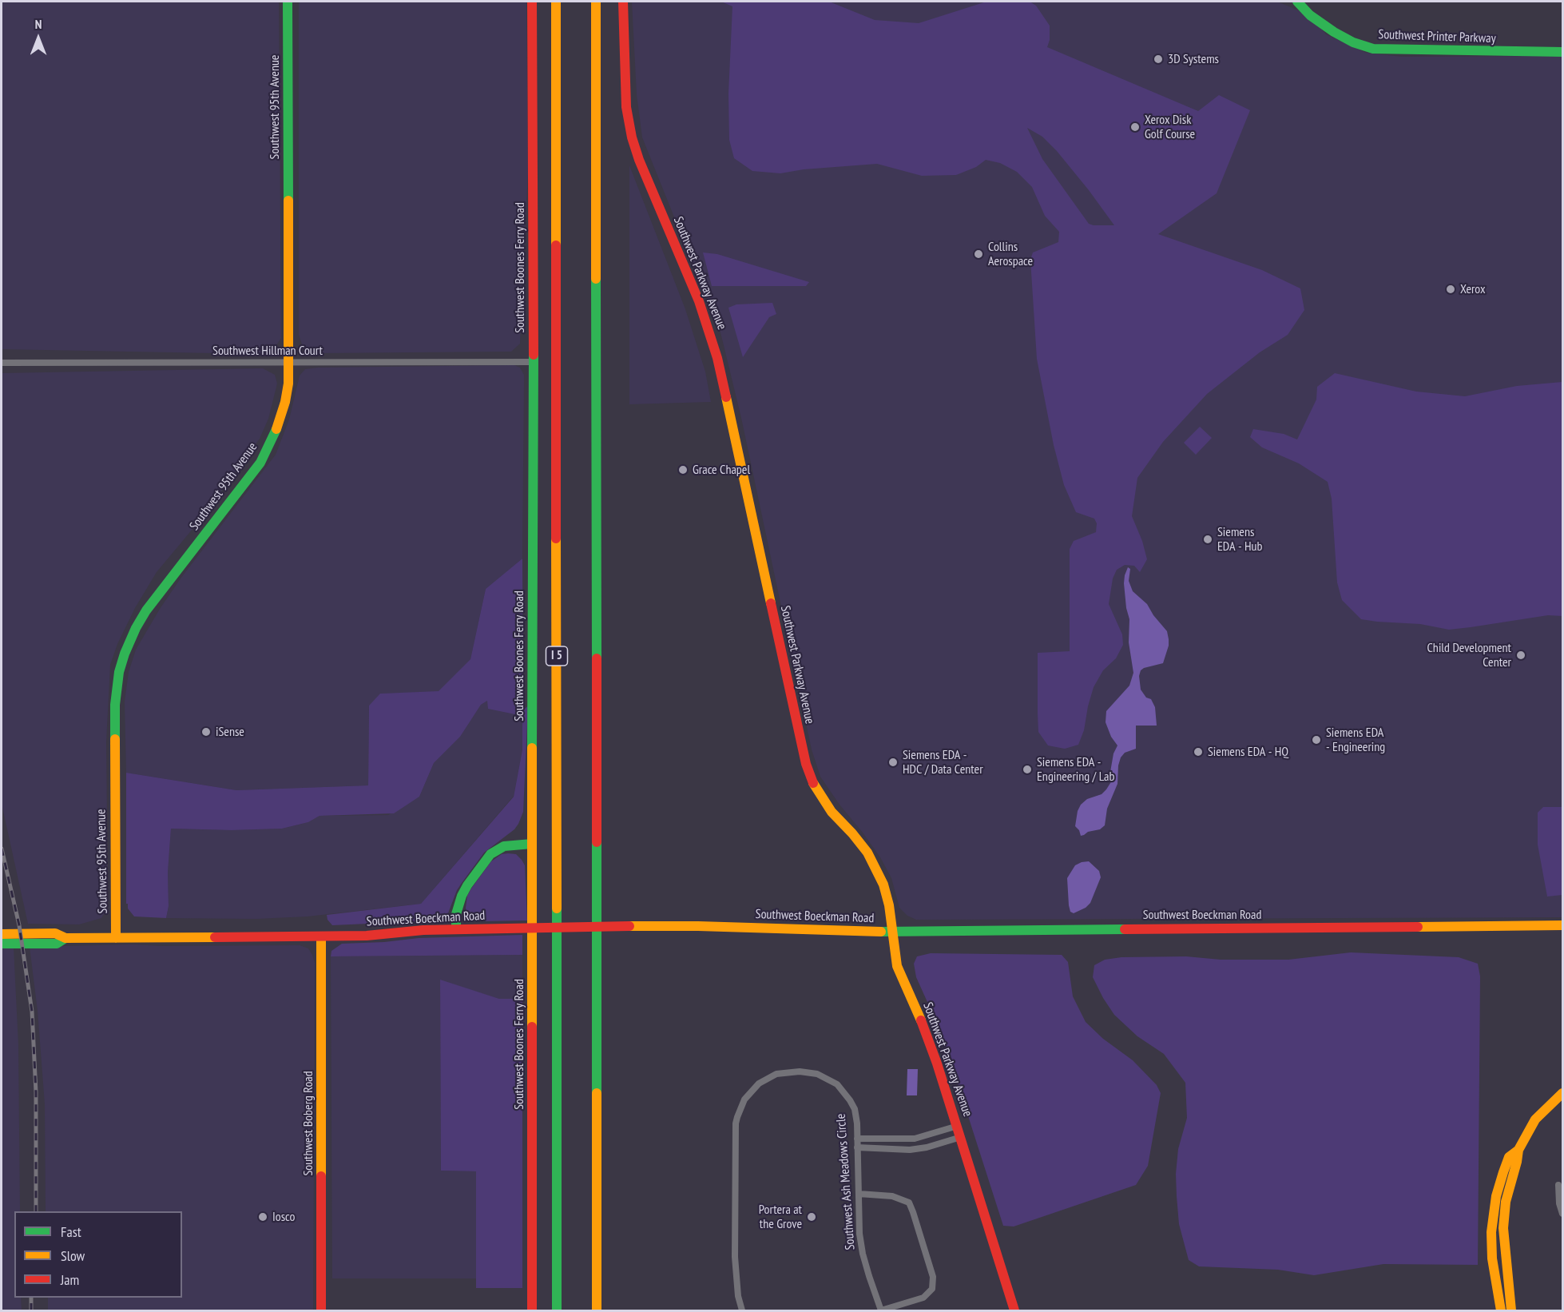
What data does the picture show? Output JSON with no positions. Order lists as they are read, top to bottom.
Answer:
{
  "streets": {
    "main road": [
      "Southwest Printer Parkway",
      "Southwest 95th Avenue",
      "Southwest Boones Ferry Road",
      "Southwest Parkway Avenue",
      "I 5",
      "Southwest Boeckman Road",
      "Southwest Boberg Road"
    ],
    "street": ["Southwest Hillman Court", "Southwest Ash Meadows Circle"]
  },
  "crossings": [
    ["Southwest 95th Avenue", "Southwest Hillman Court"],
    ["Southwest 95th Avenue", "Southwest Boeckman Road"],
    ["Southwest Boones Ferry Road", "Southwest Hillman Court"],
    ["Southwest Parkway Avenue", "Southwest Boeckman Road"],
    ["Southwest Boeckman Road", "Southwest Boberg Road"]
  ],
  "places": [
    "3D Systems",
    "Xerox Disk Golf Course",
    "Collins Aerospace",
    "Xerox",
    "Grace Chapel",
    "Siemens EDA - Hub",
    "Child Development Center",
    "iSense",
    "Siemens EDA - Engineering",
    "Siemens EDA - HQ",
    "Siemens EDA - HDC / Data Center",
    "Siemens EDA - Engineering / Lab",
    "Iosco",
    "Portera at the Grove"
  ],
  "legend": ["Fast", "Slow", "Jam"],
  "north": "top"
}
